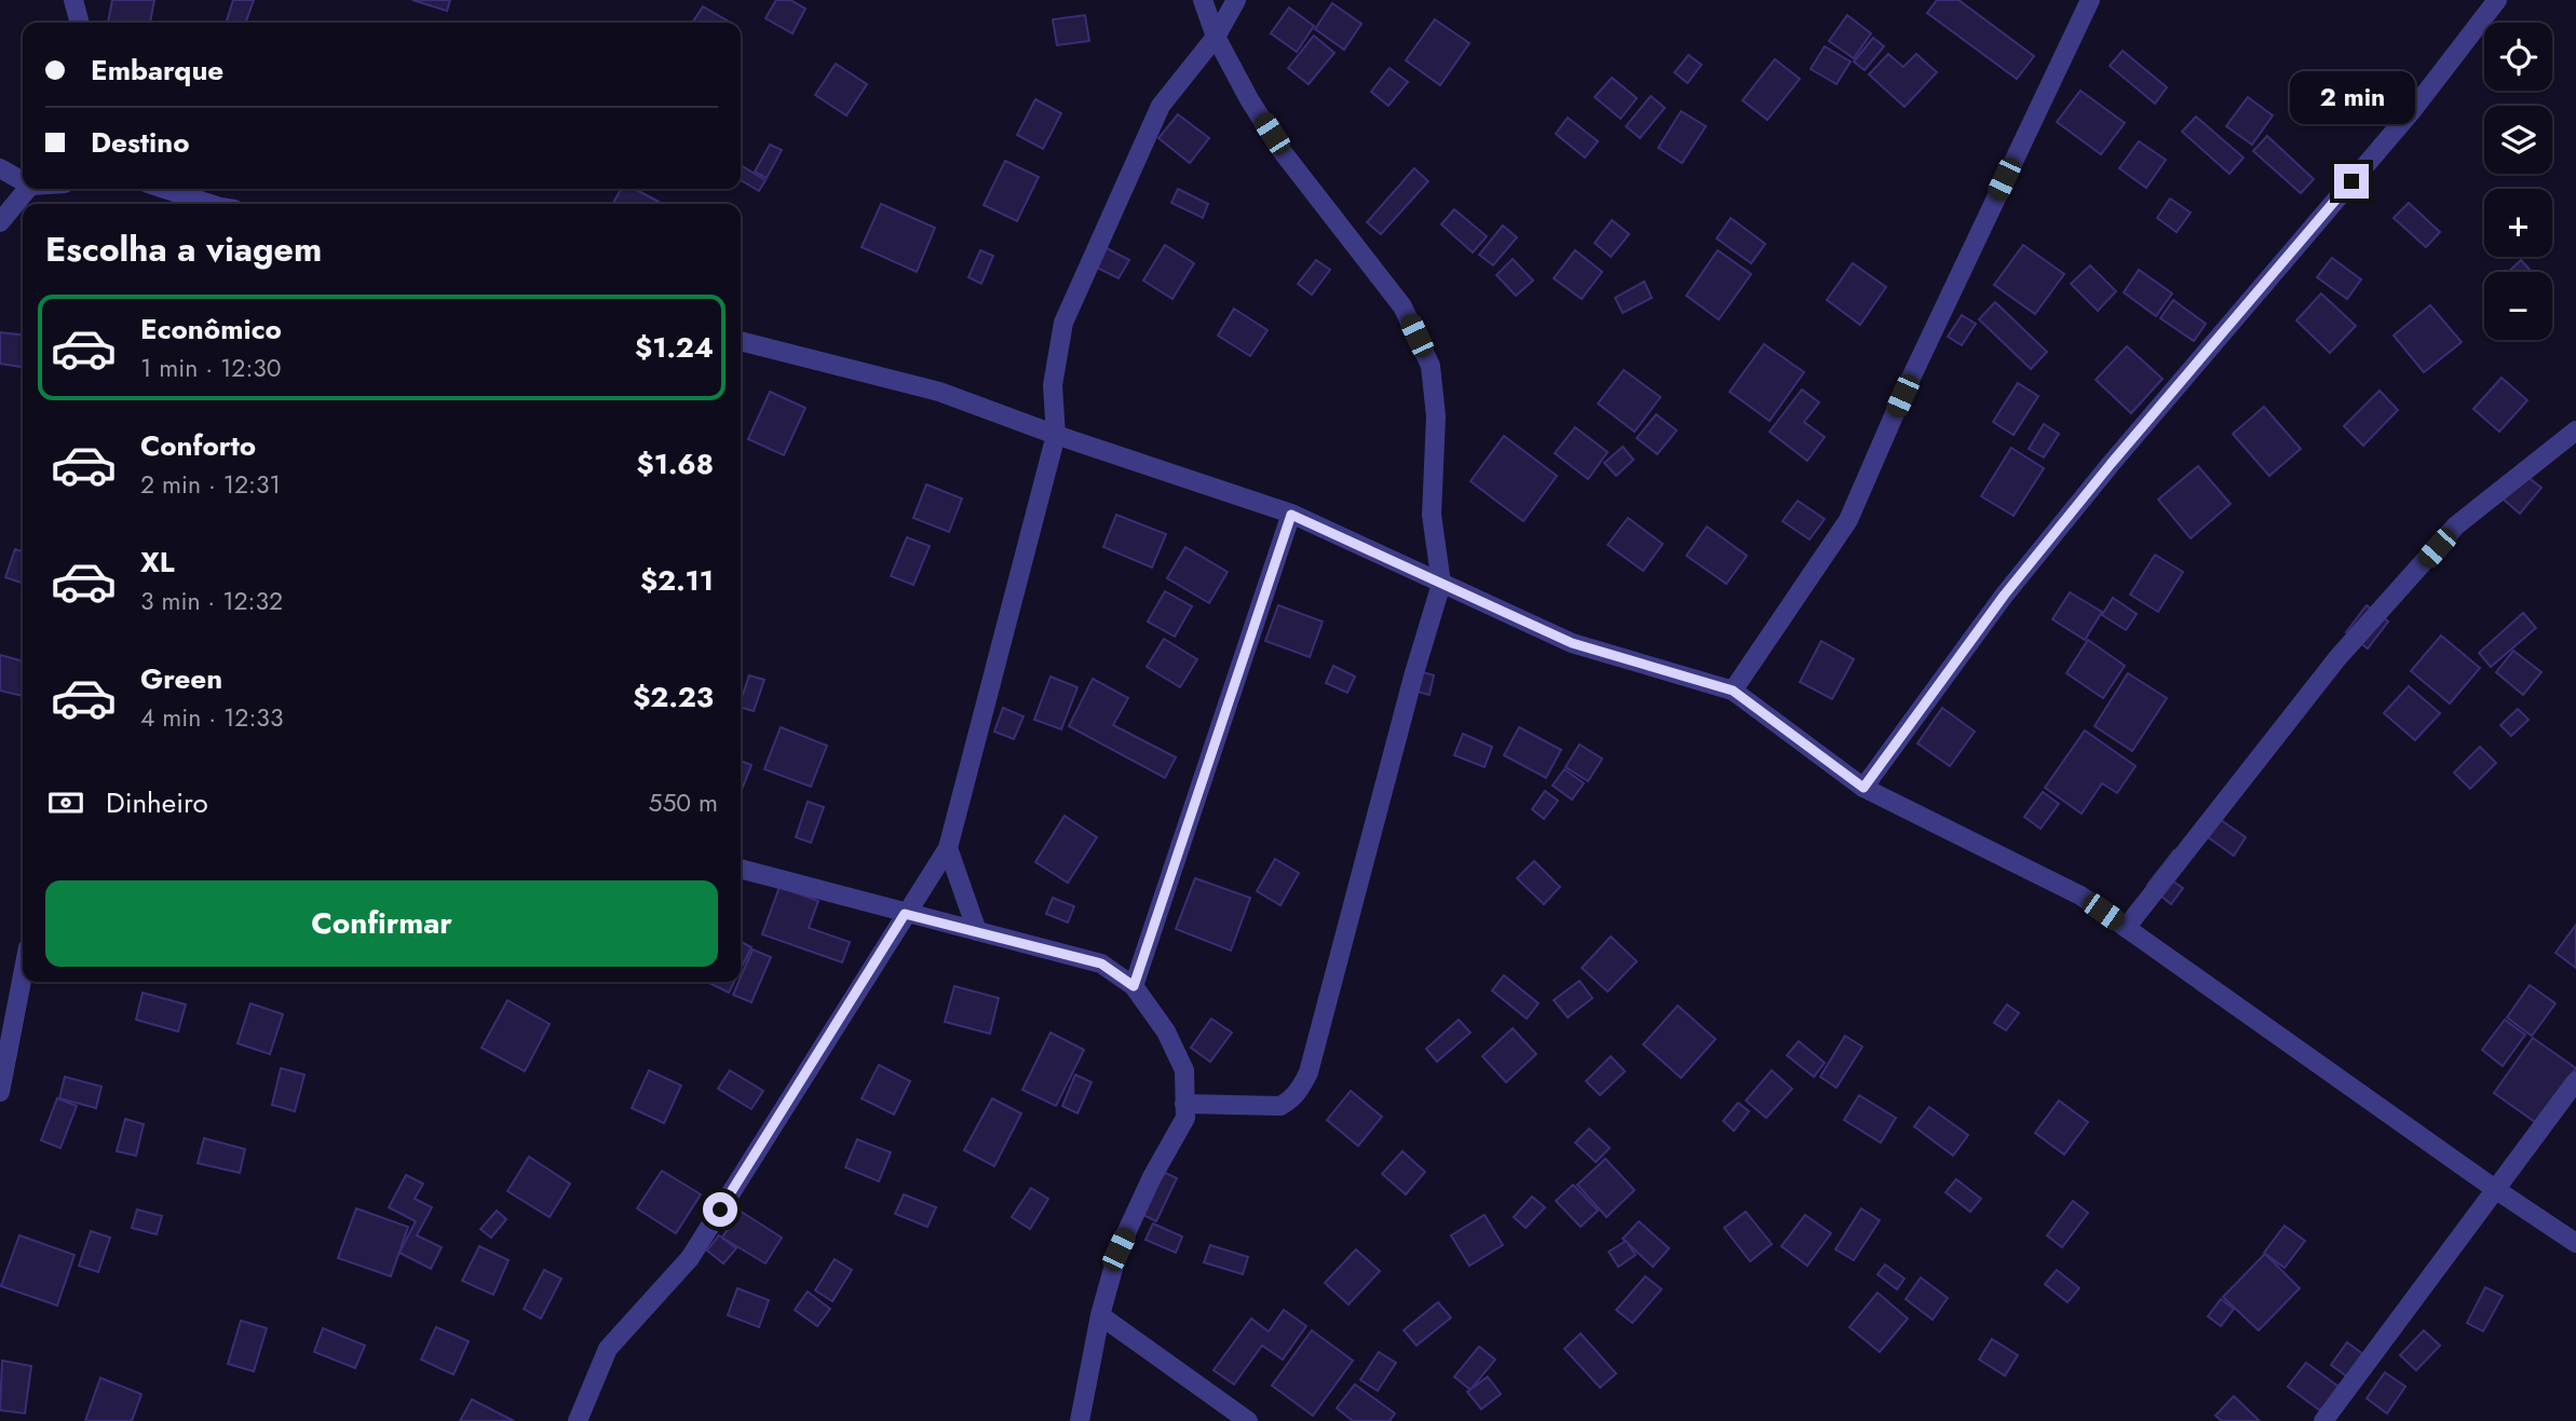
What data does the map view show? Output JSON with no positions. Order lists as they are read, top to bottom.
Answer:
{
  "page": {
    "map_buttons": ["+", "−"],
    "banner": ["Embarque", "Destino"],
    "bubble": "2 min",
    "heading": "Escolha a viagem",
    "list": [
      {
        "name": "Econômico",
        "note": "1 min · 12:30",
        "value": "$1.24"
      },
      {
        "name": "Conforto",
        "note": "2 min · 12:31",
        "value": "$1.68"
      },
      {
        "name": "XL",
        "note": "3 min · 12:32",
        "value": "$2.11"
      },
      {
        "name": "Green",
        "note": "4 min · 12:33",
        "value": "$2.23"
      }
    ],
    "pay": ["Dinheiro", "550 m"],
    "buttons": "Confirmar"
  }
}
